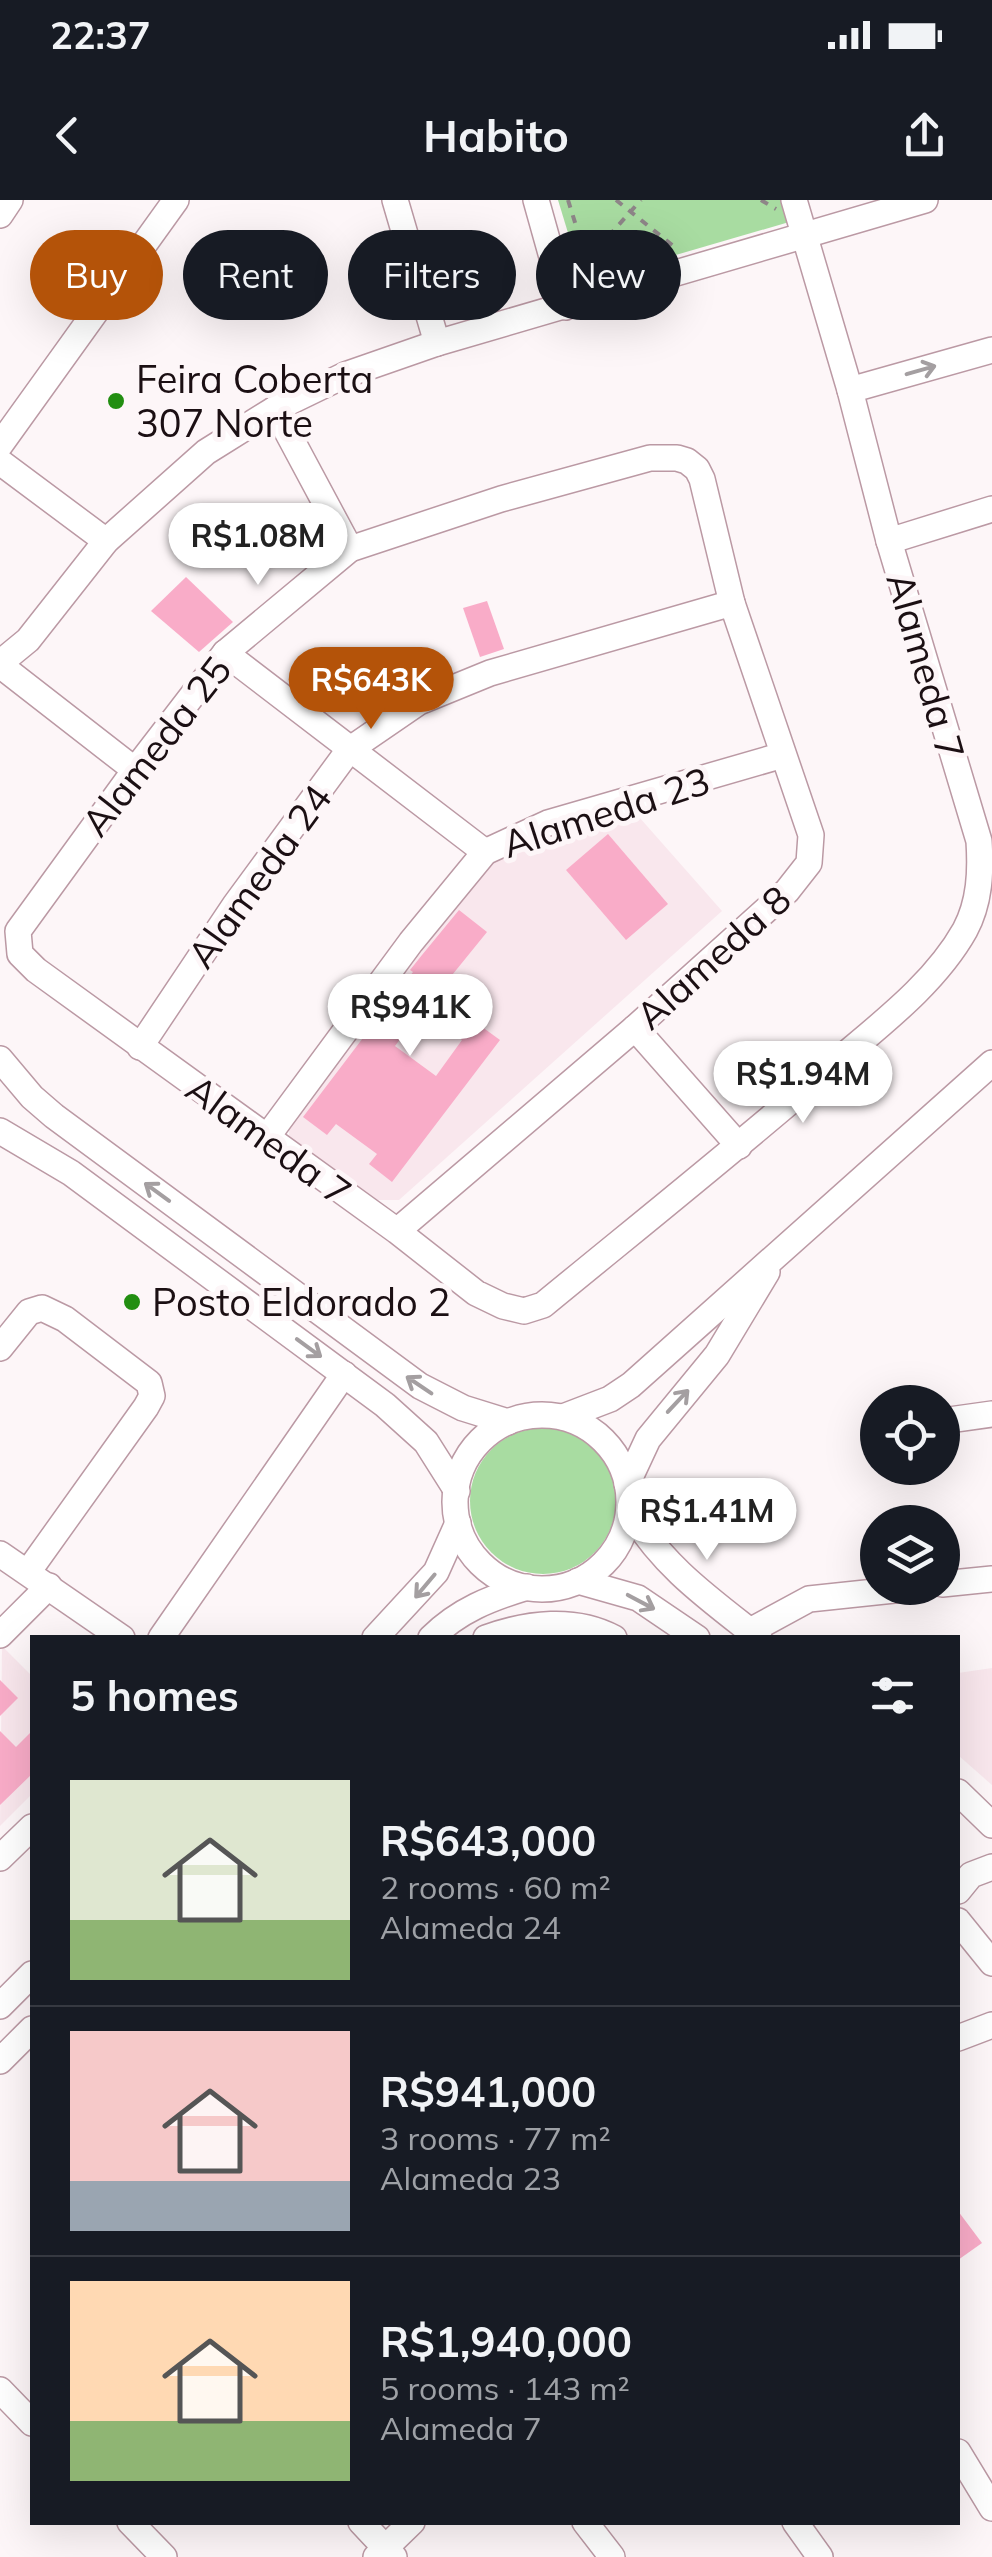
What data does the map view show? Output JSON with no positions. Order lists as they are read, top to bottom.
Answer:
{
  "streets": {
    "street": [
      "Alameda 7",
      "Alameda 25",
      "Alameda 23",
      "Alameda 24",
      "Alameda 8"
    ]
  },
  "crossings": [
    ["Alameda 7", "Alameda 25"],
    ["Alameda 7", "Alameda 23"],
    ["Alameda 7", "Alameda 24"],
    ["Alameda 7", "Alameda 8"],
    ["Alameda 25", "Alameda 8"],
    ["Alameda 23", "Alameda 8"],
    ["Alameda 24", "Alameda 8"]
  ],
  "places": ["Feira Coberta 307 Norte", "Posto Eldorado 2"],
  "page": {
    "status": "22:37",
    "header": "Habito",
    "chip": [
      "Buy",
      "Rent",
      "Filters",
      "New"
    ],
    "price": [
      "R$1.08M",
      "R$643K",
      "R$941K",
      "R$1.94M",
      "R$1.41M"
    ],
    "heading": "5 homes",
    "list": [
      {
        "name": "R$643,000",
        "note": "2 rooms · 60 m² · Alameda 24"
      },
      {
        "name": "R$941,000",
        "note": "3 rooms · 77 m² · Alameda 23"
      },
      {
        "name": "R$1,940,000",
        "note": "5 rooms · 143 m² · Alameda 7"
      }
    ]
  }
}
